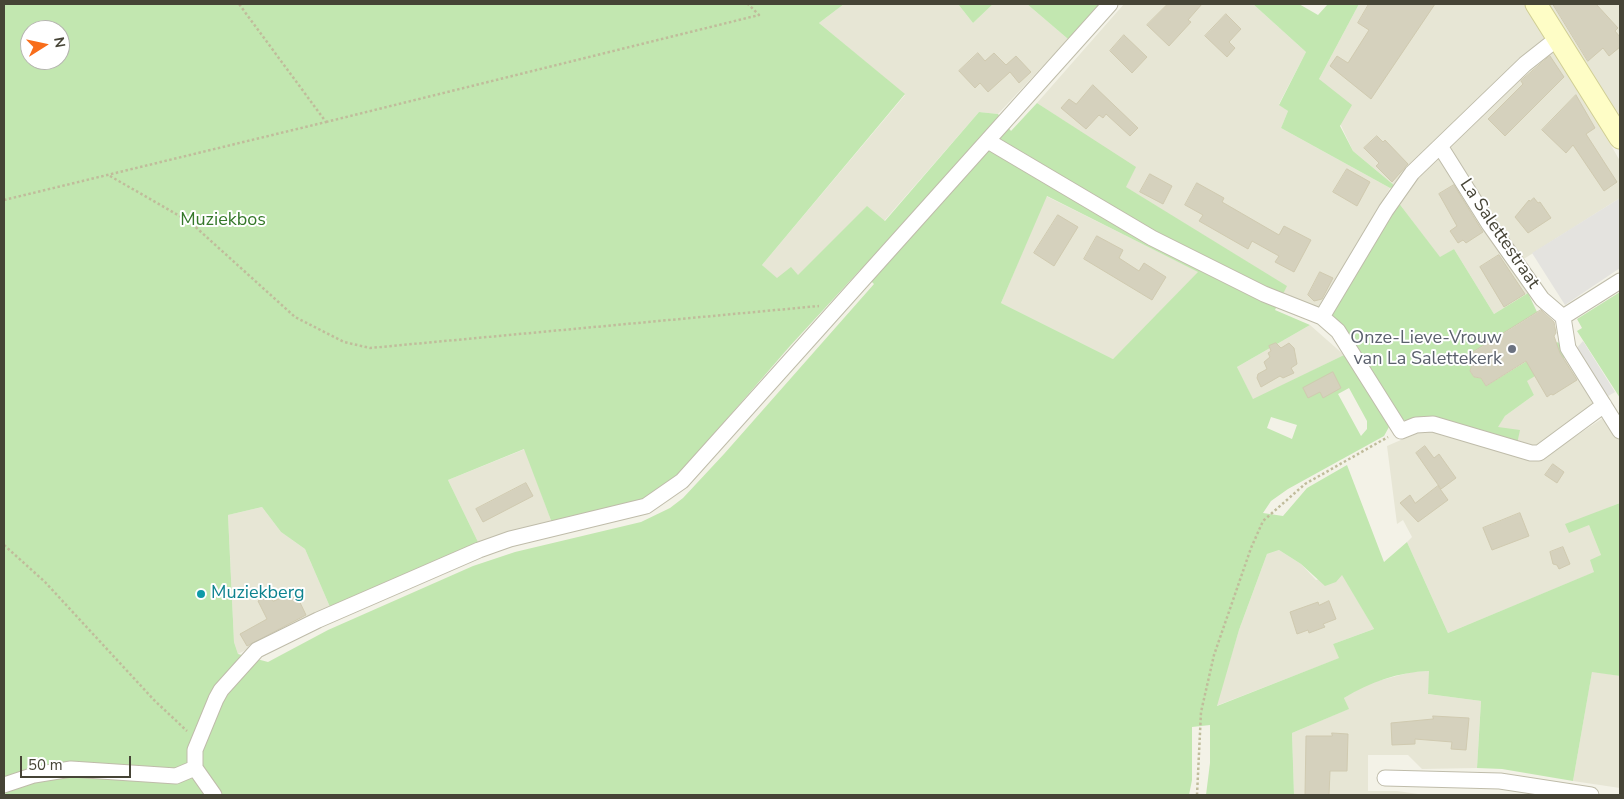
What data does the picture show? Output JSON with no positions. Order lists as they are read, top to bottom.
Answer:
{
  "streets": {
    "street": ["La Salettestraat"]
  },
  "parks": ["Muziekbos"],
  "places": ["Onze-Lieve-Vrouw van La Salettekerk", "Muziekberg"],
  "scale_bar": "50 m",
  "north": "right"
}
